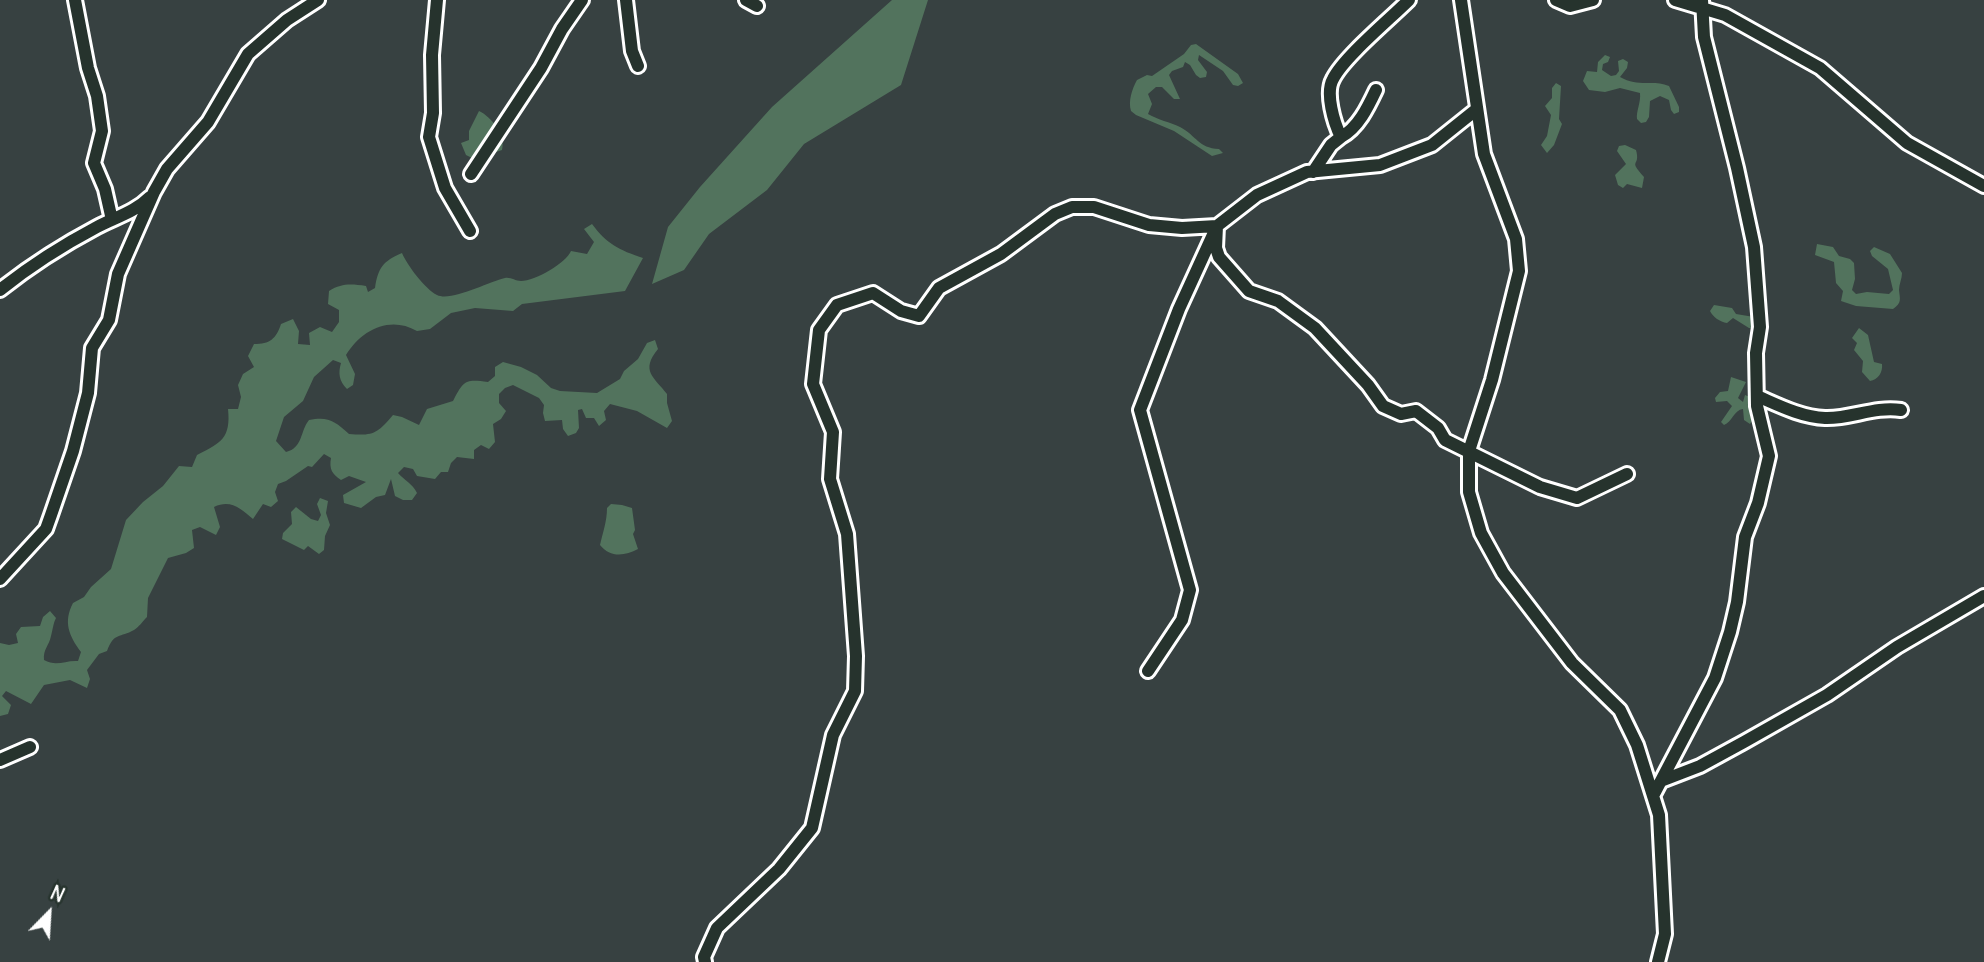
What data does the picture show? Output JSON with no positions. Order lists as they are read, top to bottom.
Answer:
{
  "north": "top right"
}
